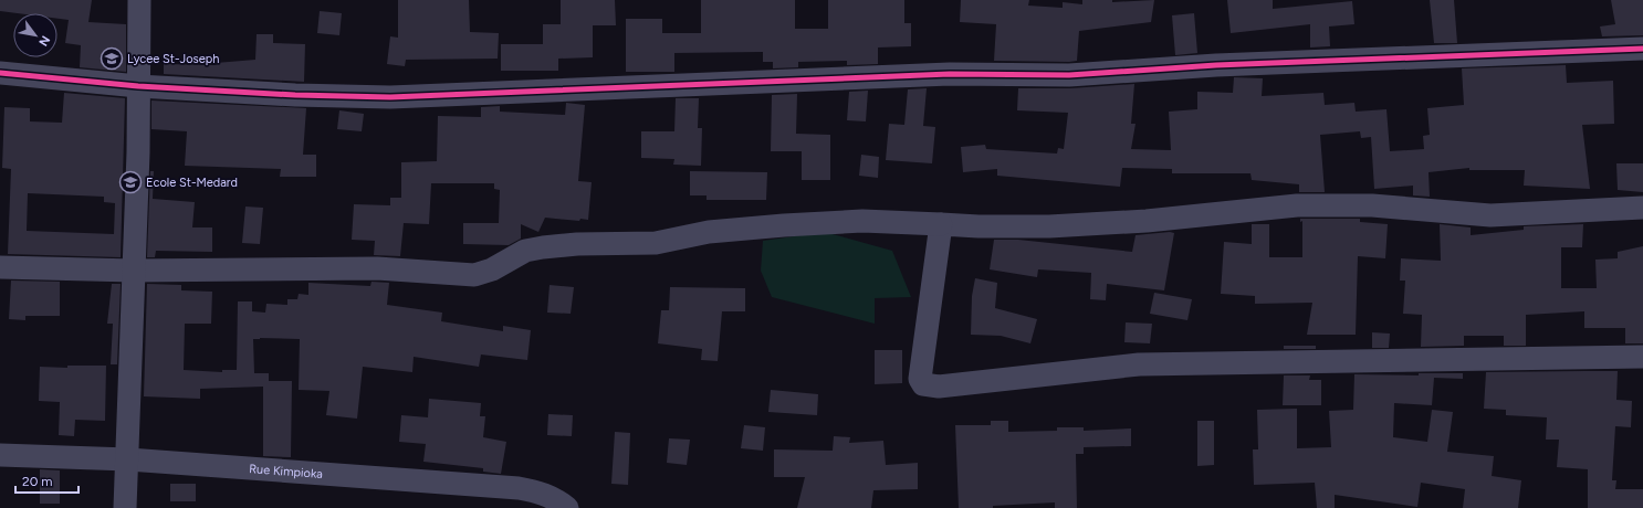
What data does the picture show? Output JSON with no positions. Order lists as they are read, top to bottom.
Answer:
{
  "streets": {
    "street": ["Rue Kimpioka"]
  },
  "places": {
    "school or university": ["Lycee St-Joseph", "Ecole St-Medard"]
  },
  "scale_bar": "20 m",
  "north": "bottom right"
}
